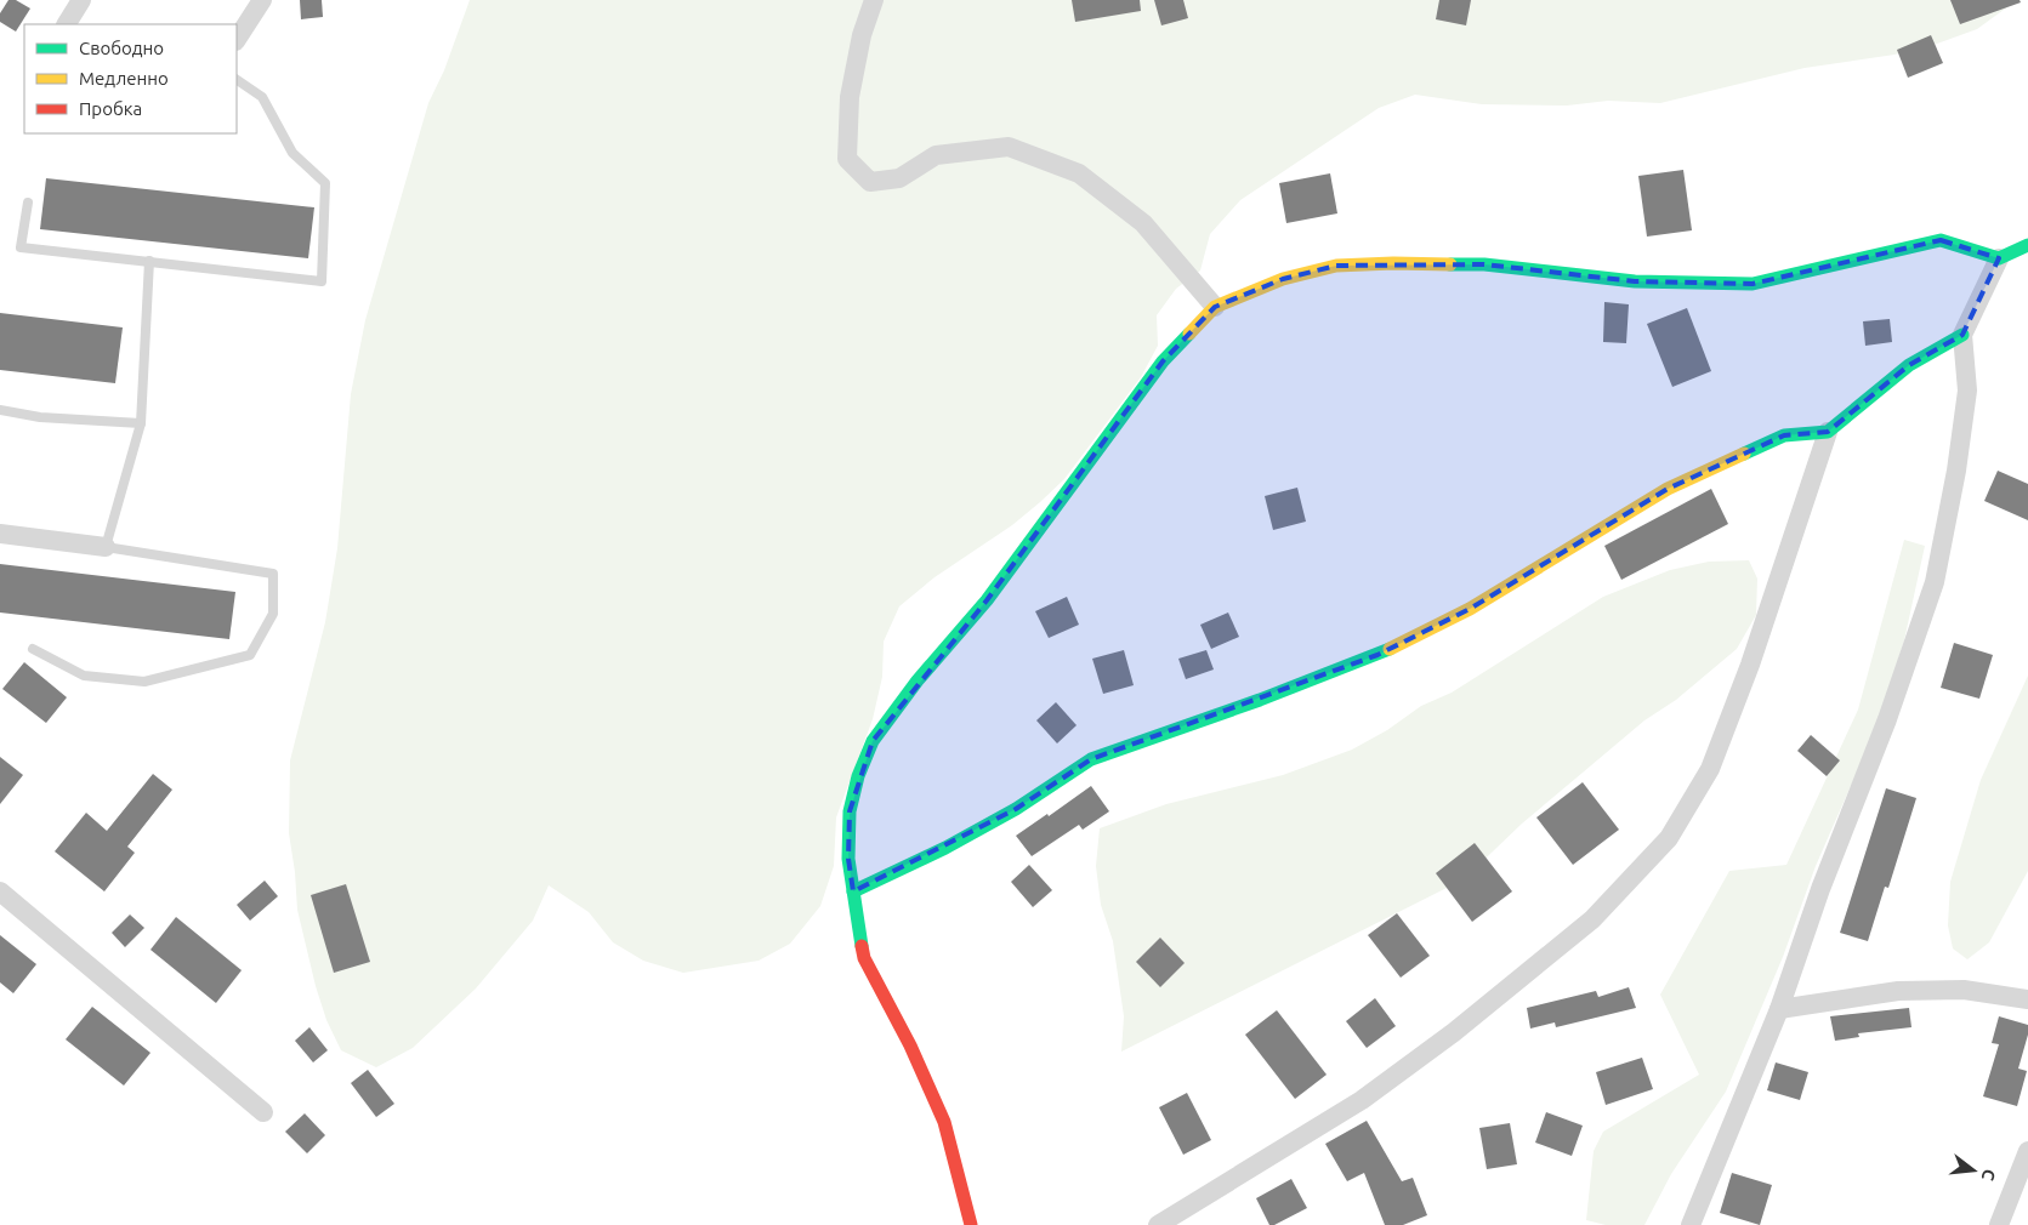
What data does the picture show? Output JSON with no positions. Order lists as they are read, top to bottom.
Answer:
{
  "legend": ["Свободно", "Медленно", "Пробка"],
  "north": "right"
}
